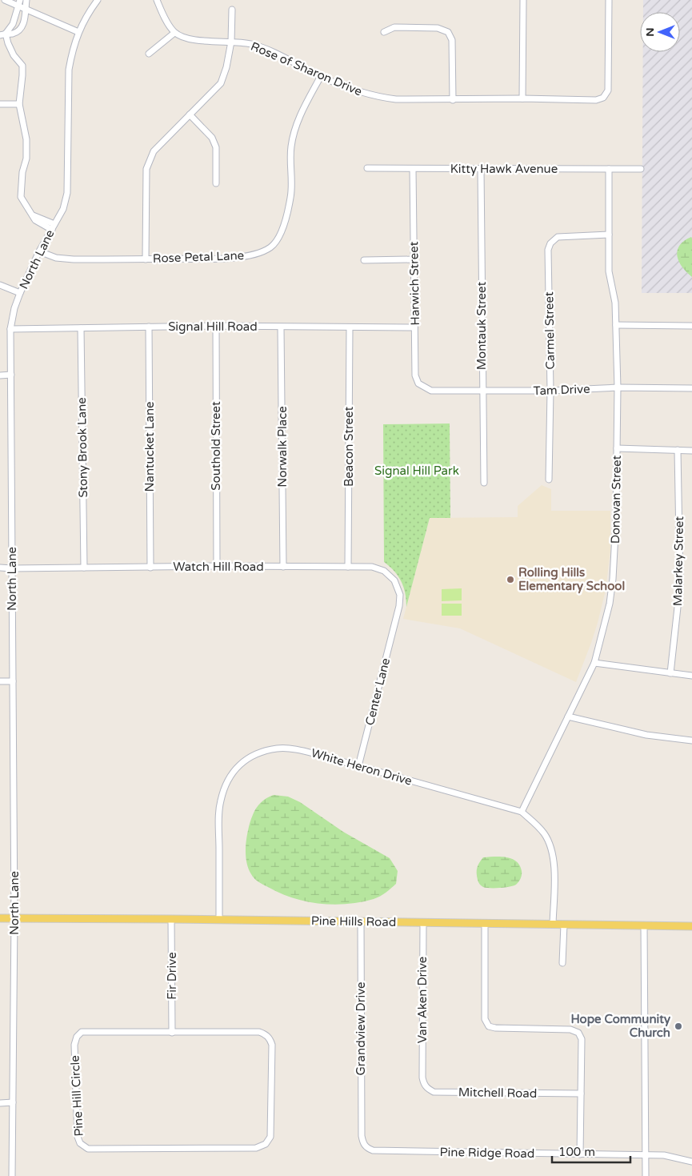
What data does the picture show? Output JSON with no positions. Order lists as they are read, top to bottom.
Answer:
{
  "streets": {
    "main road": ["Pine Hills Road"],
    "street": [
      "Rose of Sharon Drive",
      "Kitty Hawk Avenue",
      "Rose Petal Lane",
      "North Lane",
      "Harwich Street",
      "Montauk Street",
      "Signal Hill Road",
      "Carmel Street",
      "Tam Drive",
      "Southold Street",
      "Nantucket Lane",
      "Norwalk Place",
      "Beacon Street",
      "Stony Brook Lane",
      "Donovan Street",
      "Malarkey Street",
      "Watch Hill Road",
      "Center Lane",
      "White Heron Drive",
      "Fir Drive",
      "Van Aken Drive",
      "Grandview Drive",
      "Mitchell Road",
      "Pine Hill Circle",
      "Pine Ridge Road"
    ]
  },
  "crossings": [
    ["Rose of Sharon Drive", "Rose Petal Lane"],
    ["Kitty Hawk Avenue", "Harwich Street"],
    ["Kitty Hawk Avenue", "Montauk Street"],
    ["Kitty Hawk Avenue", "Donovan Street"],
    ["Rose Petal Lane", "North Lane"],
    ["North Lane", "Signal Hill Road"],
    ["North Lane", "Watch Hill Road"],
    ["North Lane", "Pine Hills Road"],
    ["Harwich Street", "Signal Hill Road"],
    ["Harwich Street", "Tam Drive"],
    ["Montauk Street", "Tam Drive"],
    ["Signal Hill Road", "Southold Street"],
    ["Signal Hill Road", "Nantucket Lane"],
    ["Signal Hill Road", "Norwalk Place"],
    ["Signal Hill Road", "Beacon Street"],
    ["Signal Hill Road", "Stony Brook Lane"],
    ["Carmel Street", "Tam Drive"],
    ["Carmel Street", "Donovan Street"],
    ["Tam Drive", "Donovan Street"],
    ["Southold Street", "Watch Hill Road"],
    ["Nantucket Lane", "Watch Hill Road"],
    ["Norwalk Place", "Watch Hill Road"],
    ["Beacon Street", "Watch Hill Road"],
    ["Stony Brook Lane", "Watch Hill Road"],
    ["Donovan Street", "White Heron Drive"],
    ["Watch Hill Road", "Center Lane"],
    ["Center Lane", "White Heron Drive"],
    ["White Heron Drive", "Pine Hills Road"],
    ["Pine Hills Road", "Fir Drive"],
    ["Pine Hills Road", "Van Aken Drive"],
    ["Pine Hills Road", "Grandview Drive"],
    ["Fir Drive", "Pine Hill Circle"],
    ["Van Aken Drive", "Mitchell Road"],
    ["Grandview Drive", "Pine Ridge Road"]
  ],
  "parks": ["Signal Hill Park"],
  "places": ["Rolling Hills Elementary School", "Hope Community Church"],
  "scale_bar": "100 m",
  "north": "left"
}
